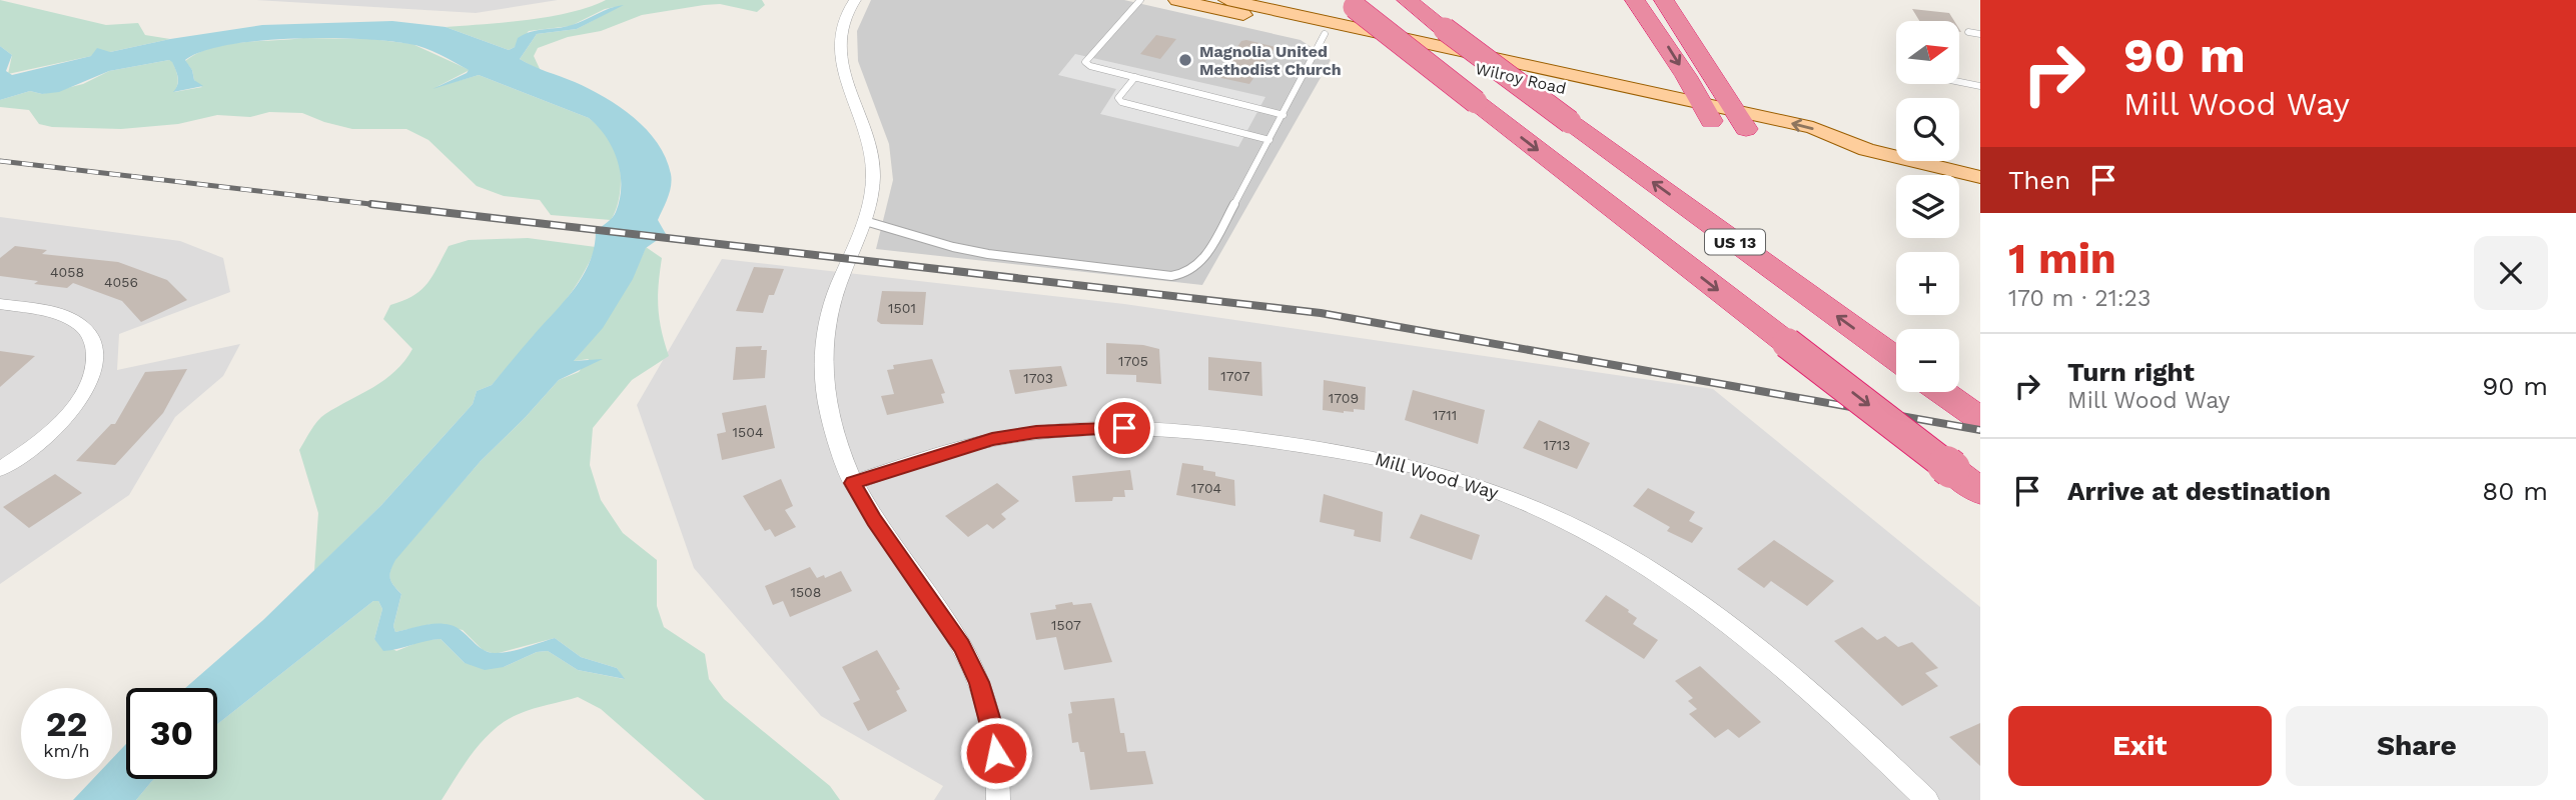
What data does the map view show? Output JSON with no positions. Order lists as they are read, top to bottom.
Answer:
{
  "streets": {
    "highway": ["US 13"],
    "main road": ["Wilroy Road"],
    "street": ["Mill Wood Way"]
  },
  "places": ["Magnolia United Methodist Church"],
  "house_numbers": [
    "4058",
    "4056",
    "1501",
    "1705",
    "1707",
    "1703",
    "1709",
    "1711",
    "1504",
    "1713",
    "1704",
    "1508",
    "1507"
  ],
  "north": "right",
  "page": {
    "turn": ["90 m", "Mill Wood Way"],
    "map_buttons": ["+", "−"],
    "then": "Then",
    "heading": ["1 min", "170 m · 21:23"],
    "list": [
      {
        "name": "Turn right",
        "note": "Mill Wood Way",
        "value": "90 m"
      },
      {
        "name": "Arrive at destination",
        "value": "80 m"
      }
    ],
    "speed": "22 km/h",
    "limit": "30",
    "buttons": ["Exit", "Share"]
  }
}
